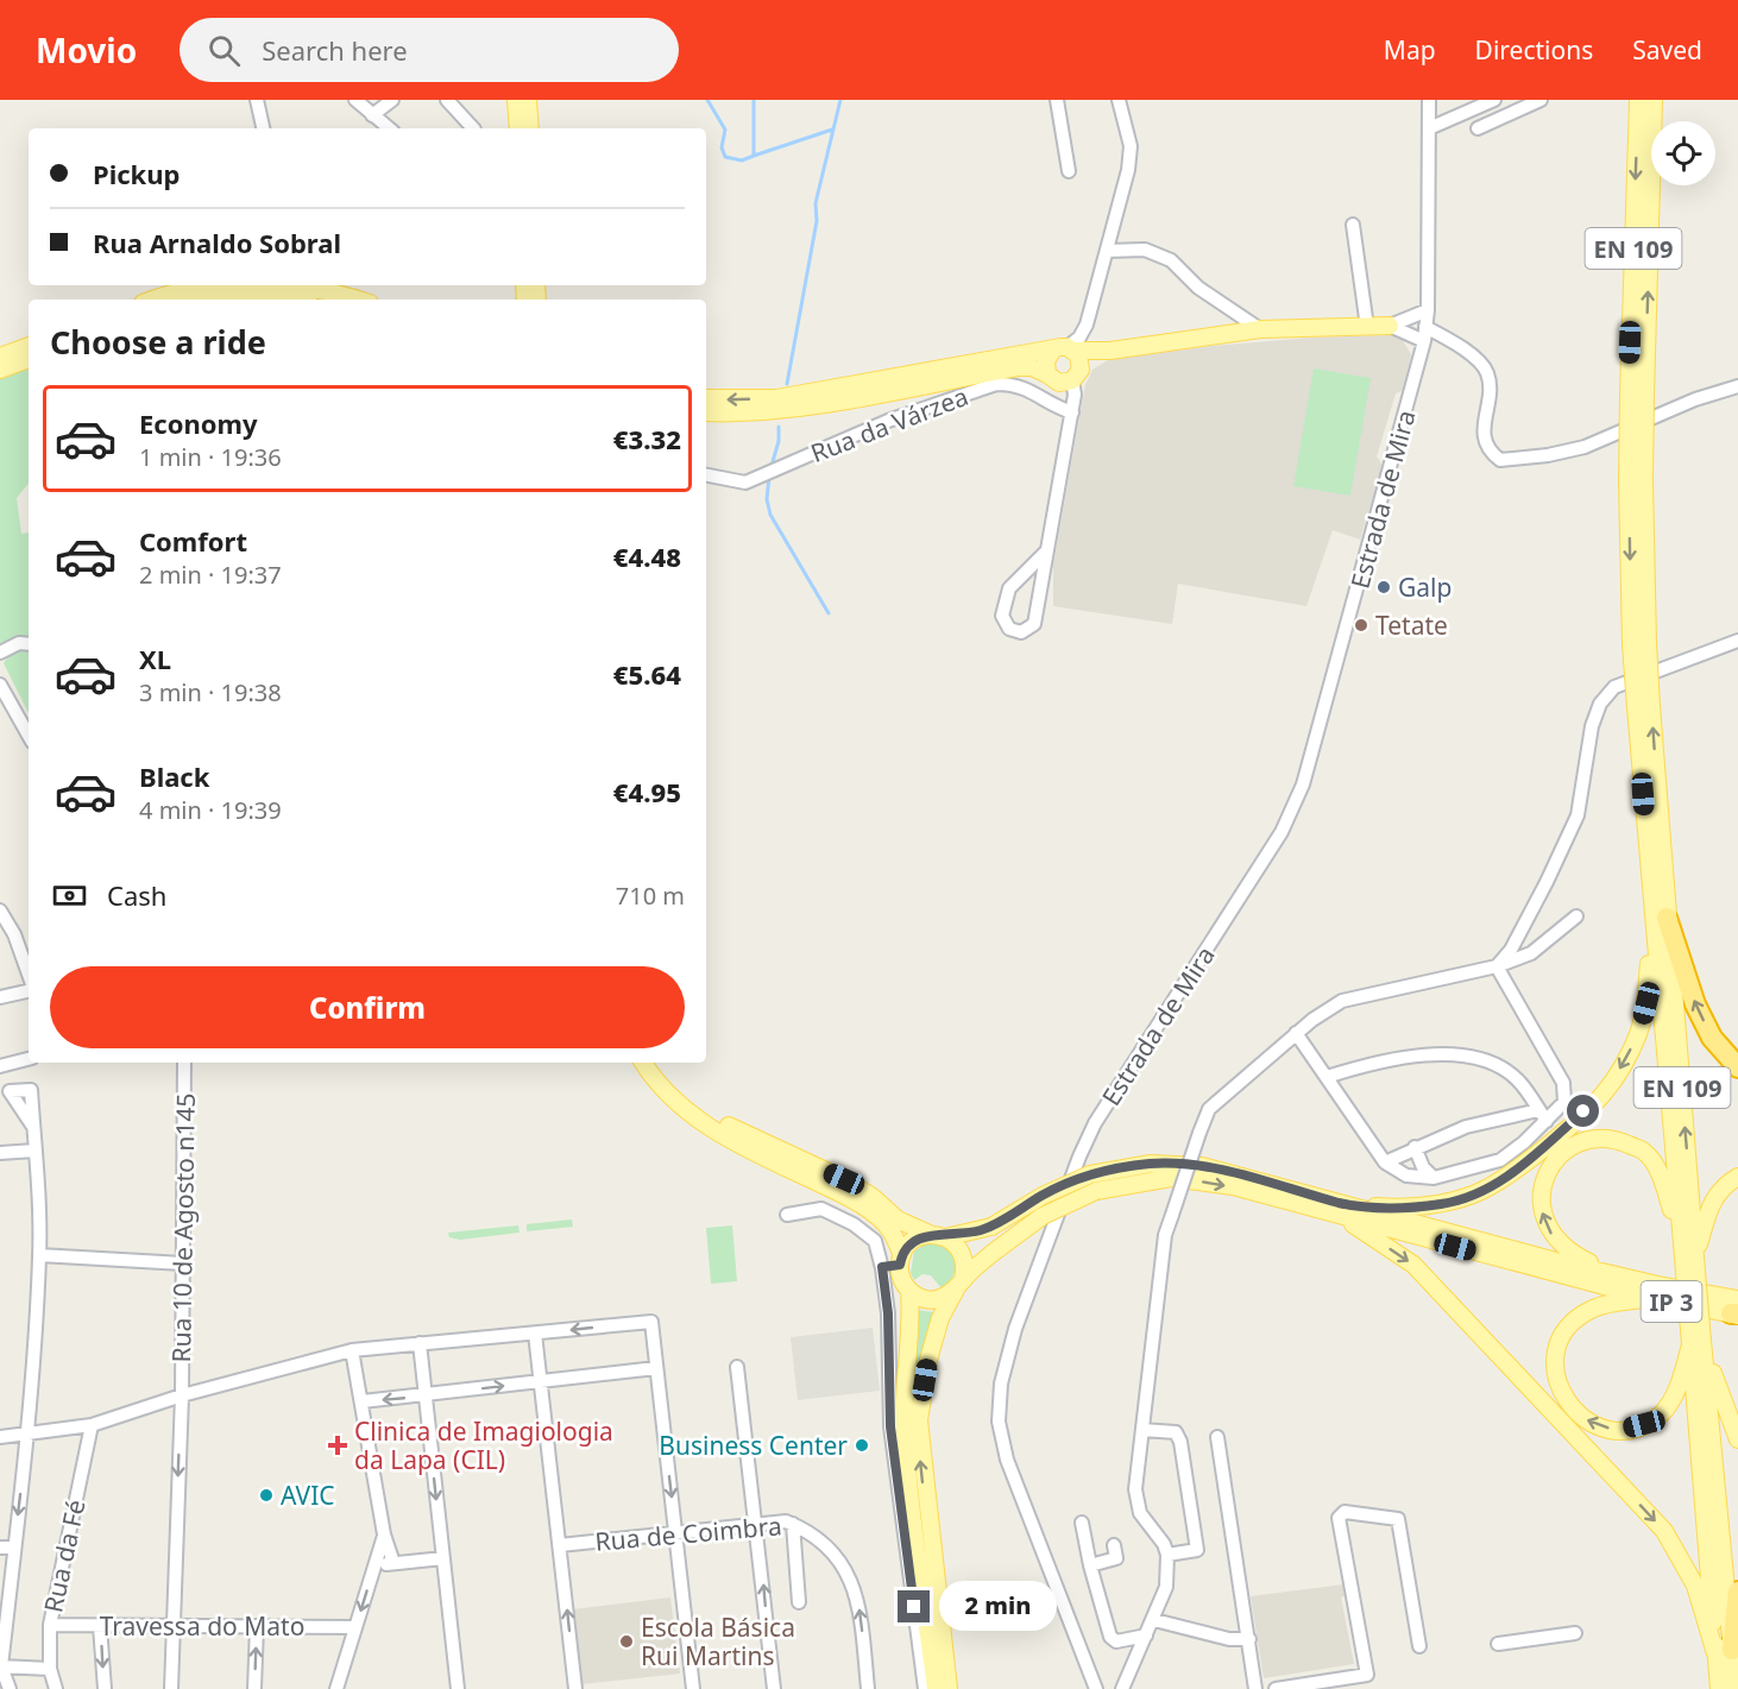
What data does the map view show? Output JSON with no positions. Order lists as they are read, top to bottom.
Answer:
{
  "streets": {
    "main road": ["EN 109", "IP 3"],
    "street": [
      "Rua da Várzea",
      "Estrada de Mira",
      "Rua 10 de Agosto n145",
      "Rua de Coimbra",
      "Rua da Fé",
      "Travessa do Mato"
    ]
  },
  "crossings": [
    ["Rua 10 de Agosto n145", "Travessa do Mato"],
    ["Rua da Fé", "Travessa do Mato"]
  ],
  "one_way": ["Rua 10 de Agosto n145"],
  "places": {
    "other": [
      "Galp",
      "Tetate",
      "Business Center",
      "AVIC",
      "Escola Básica Rui Martins"
    ],
    "health": ["Clinica de Imagiologia da Lapa (CIL)"]
  },
  "page": {
    "header": "Movio",
    "search": "Search here",
    "nav": ["Map", "Directions", "Saved"],
    "banner": ["Pickup", "Rua Arnaldo Sobral"],
    "heading": "Choose a ride",
    "list": [
      {
        "name": "Economy",
        "note": "1 min · 19:36",
        "value": "€3.32"
      },
      {
        "name": "Comfort",
        "note": "2 min · 19:37",
        "value": "€4.48"
      },
      {
        "name": "XL",
        "note": "3 min · 19:38",
        "value": "€5.64"
      },
      {
        "name": "Black",
        "note": "4 min · 19:39",
        "value": "€4.95"
      }
    ],
    "pay": ["Cash", "710 m"],
    "buttons": "Confirm",
    "bubble": "2 min"
  }
}
